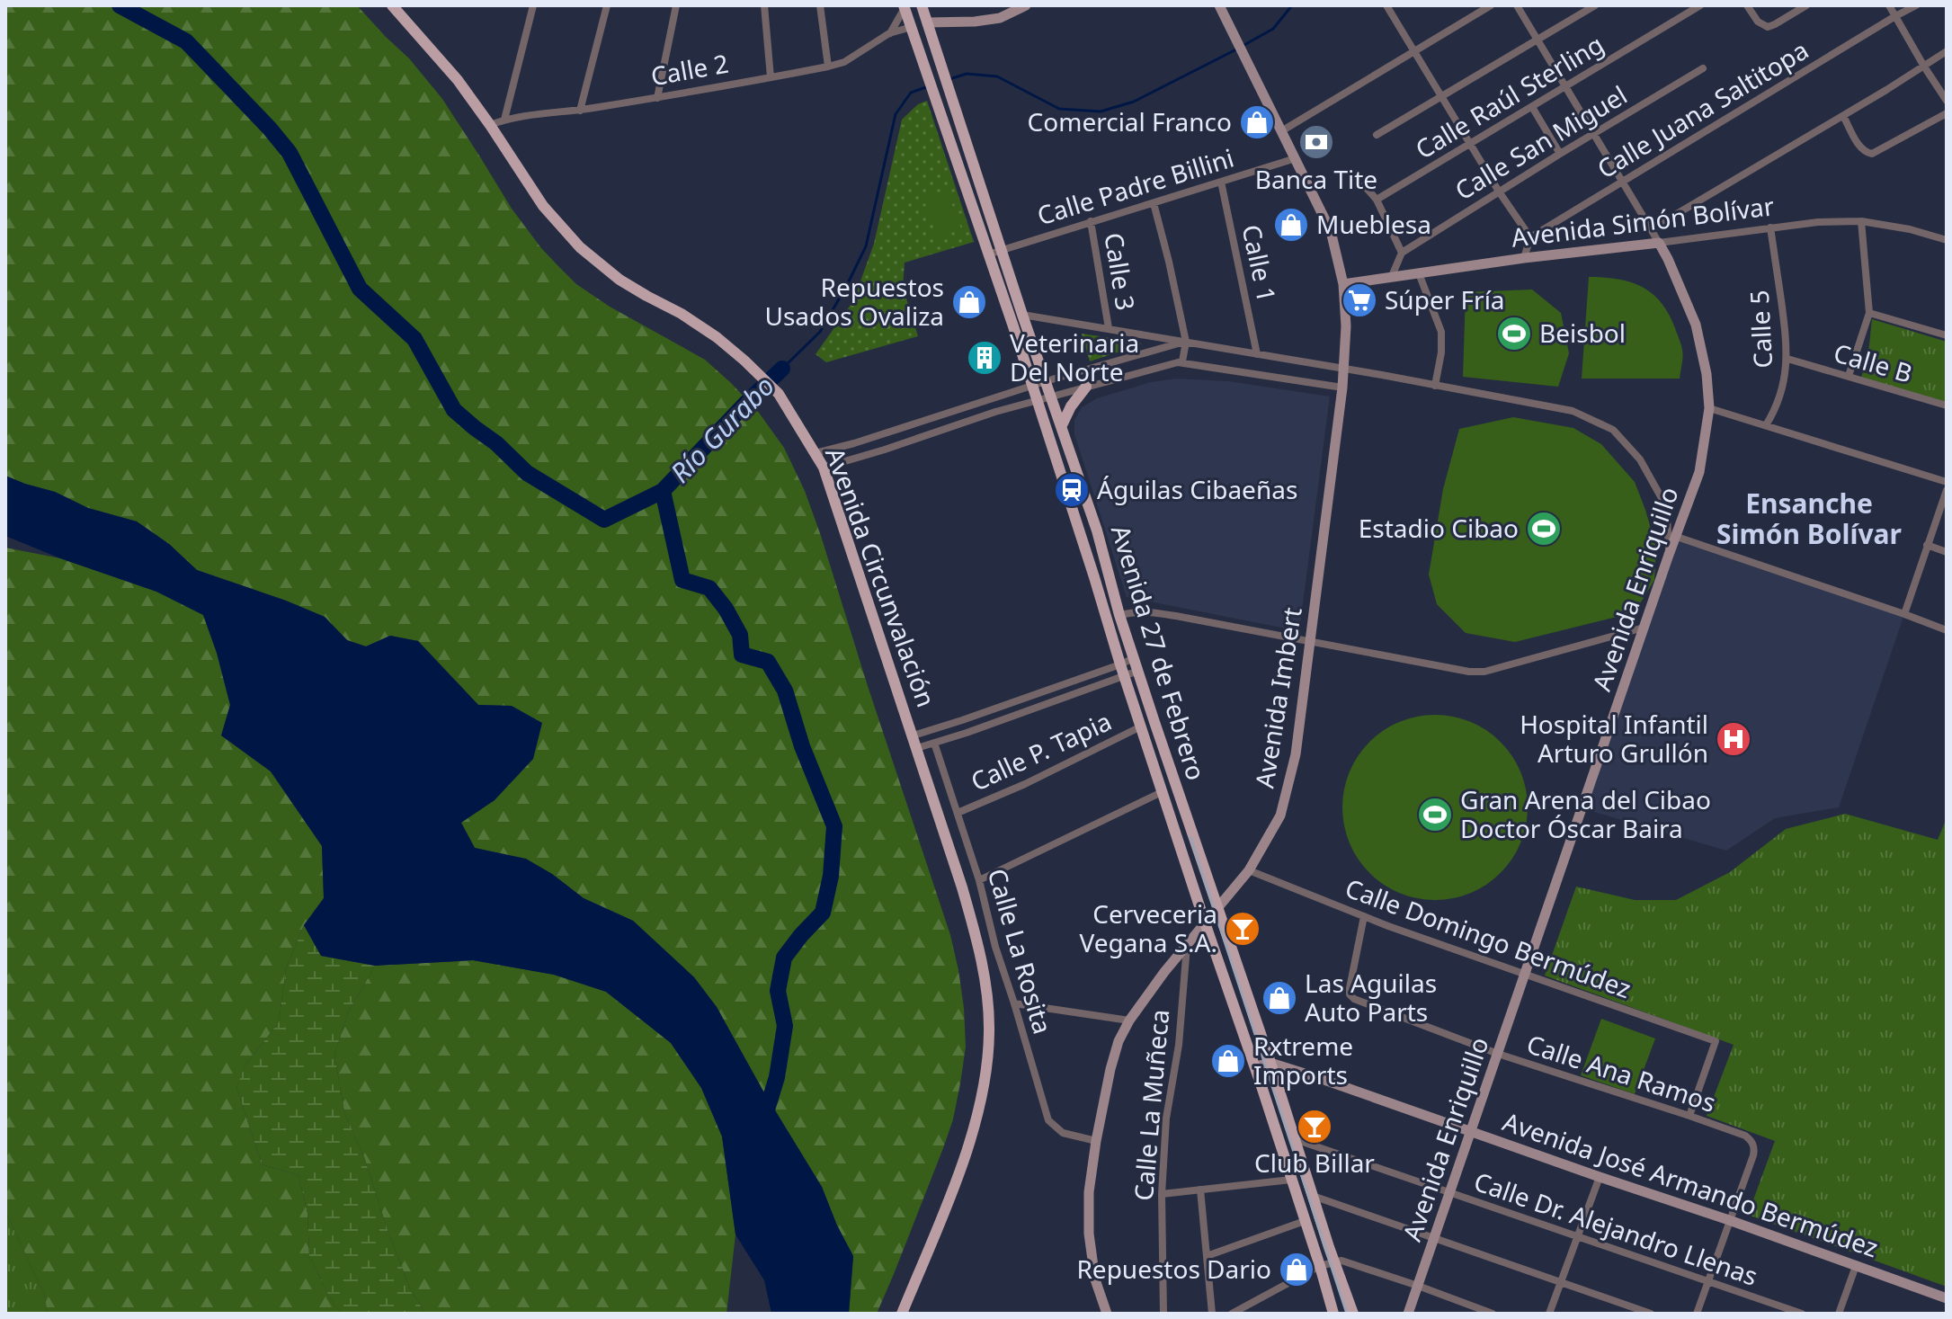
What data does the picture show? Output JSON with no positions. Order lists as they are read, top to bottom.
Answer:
{
  "streets": {
    "main road": ["Avenida Circunvalación", "Avenida 27 de Febrero"],
    "street": [
      "Calle 2",
      "Calle Raúl Sterling",
      "Calle Juana Saltitopa",
      "Calle San Miguel",
      "Calle Padre Billini",
      "Avenida Simón Bolívar",
      "Calle 1",
      "Calle 3",
      "Calle 5",
      "Calle B",
      "Avenida Enriquillo",
      "Avenida Imbert",
      "Calle P. Tapia",
      "Calle Domingo Bermúdez",
      "Calle La Rosita",
      "Calle Ana Ramos",
      "Calle La Muñeca",
      "Avenida José Armando Bermúdez",
      "Calle Dr. Alejandro Llenas"
    ]
  },
  "crossings": [
    ["Calle 2", "Avenida Circunvalación"],
    ["Calle 2", "Avenida 27 de Febrero"],
    ["Calle Padre Billini", "Calle 1"],
    ["Calle Padre Billini", "Calle 3"],
    ["Calle Padre Billini", "Avenida 27 de Febrero"],
    ["Calle Padre Billini", "Avenida Imbert"],
    ["Avenida Simón Bolívar", "Calle 5"],
    ["Avenida Simón Bolívar", "Avenida Enriquillo"],
    ["Avenida Simón Bolívar", "Avenida Imbert"],
    ["Calle 5", "Calle B"],
    ["Avenida Enriquillo", "Calle Domingo Bermúdez"],
    ["Avenida Enriquillo", "Calle Ana Ramos"],
    ["Avenida Enriquillo", "Avenida José Armando Bermúdez"],
    ["Avenida Enriquillo", "Calle Dr. Alejandro Llenas"],
    ["Avenida 27 de Febrero", "Avenida Imbert"],
    ["Avenida 27 de Febrero", "Calle P. Tapia"],
    ["Avenida 27 de Febrero", "Avenida José Armando Bermúdez"],
    ["Avenida 27 de Febrero", "Calle Dr. Alejandro Llenas"],
    ["Avenida Imbert", "Calle Domingo Bermúdez"],
    ["Avenida Imbert", "Calle La Rosita"],
    ["Avenida Imbert", "Calle La Muñeca"],
    ["Calle P. Tapia", "Calle La Rosita"],
    ["Calle Domingo Bermúdez", "Calle Ana Ramos"],
    ["Calle Ana Ramos", "Avenida José Armando Bermúdez"]
  ],
  "districts": ["Ensanche Simón Bolívar"],
  "water": ["Río Gurabo"],
  "places": {
    "shop": [
      "Comercial Franco",
      "Mueblesa",
      "Repuestos Usados Ovaliza",
      "Las Aguilas Auto Parts",
      "Rxtreme Imports",
      "Repuestos Dario"
    ],
    "bank": ["Banca Tite"],
    "supermarket": ["Súper Fría"],
    "sports": ["Beisbol", "Estadio Cibao", "Gran Arena del Cibao Doctor Óscar Baira"],
    "building": ["Veterinaria Del Norte"],
    "station": ["Águilas Cibaeñas"],
    "hospital": ["Hospital Infantil Arturo Grullón"],
    "bar": ["Cerveceria Vegana S.A.", "Club Billar"]
  }
}
